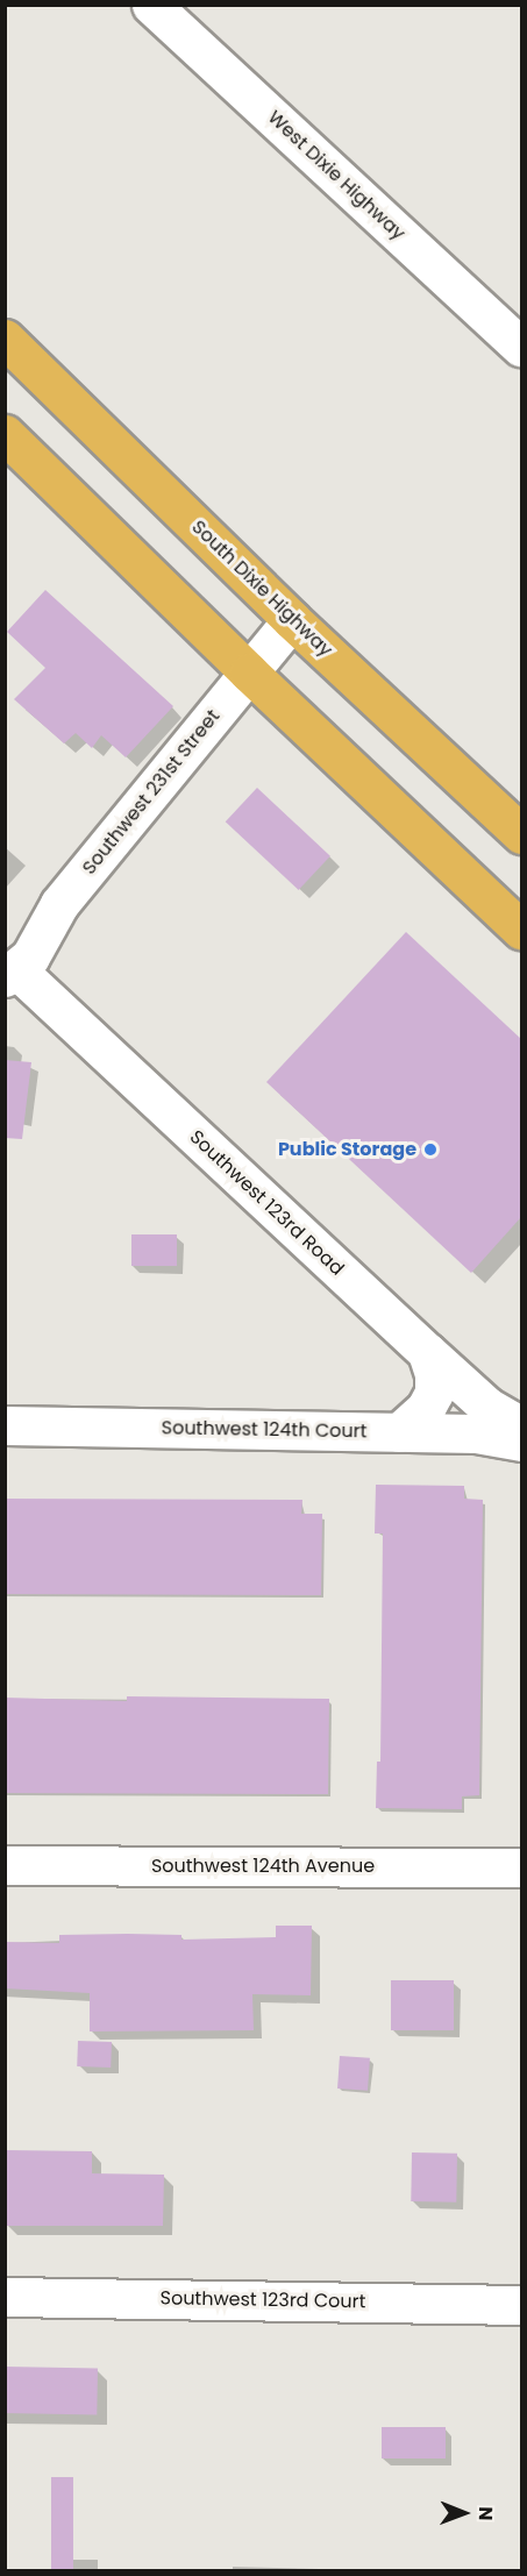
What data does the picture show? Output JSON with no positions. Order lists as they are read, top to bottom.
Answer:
{
  "streets": {
    "highway": ["South Dixie Highway"],
    "street": [
      "West Dixie Highway",
      "Southwest 231st Street",
      "Southwest 123rd Road",
      "Southwest 124th Court",
      "Southwest 124th Avenue",
      "Southwest 123rd Court"
    ]
  },
  "crossings": [
    ["South Dixie Highway", "Southwest 231st Street"],
    ["Southwest 231st Street", "Southwest 123rd Road"]
  ],
  "places": ["Public Storage"],
  "north": "right"
}
